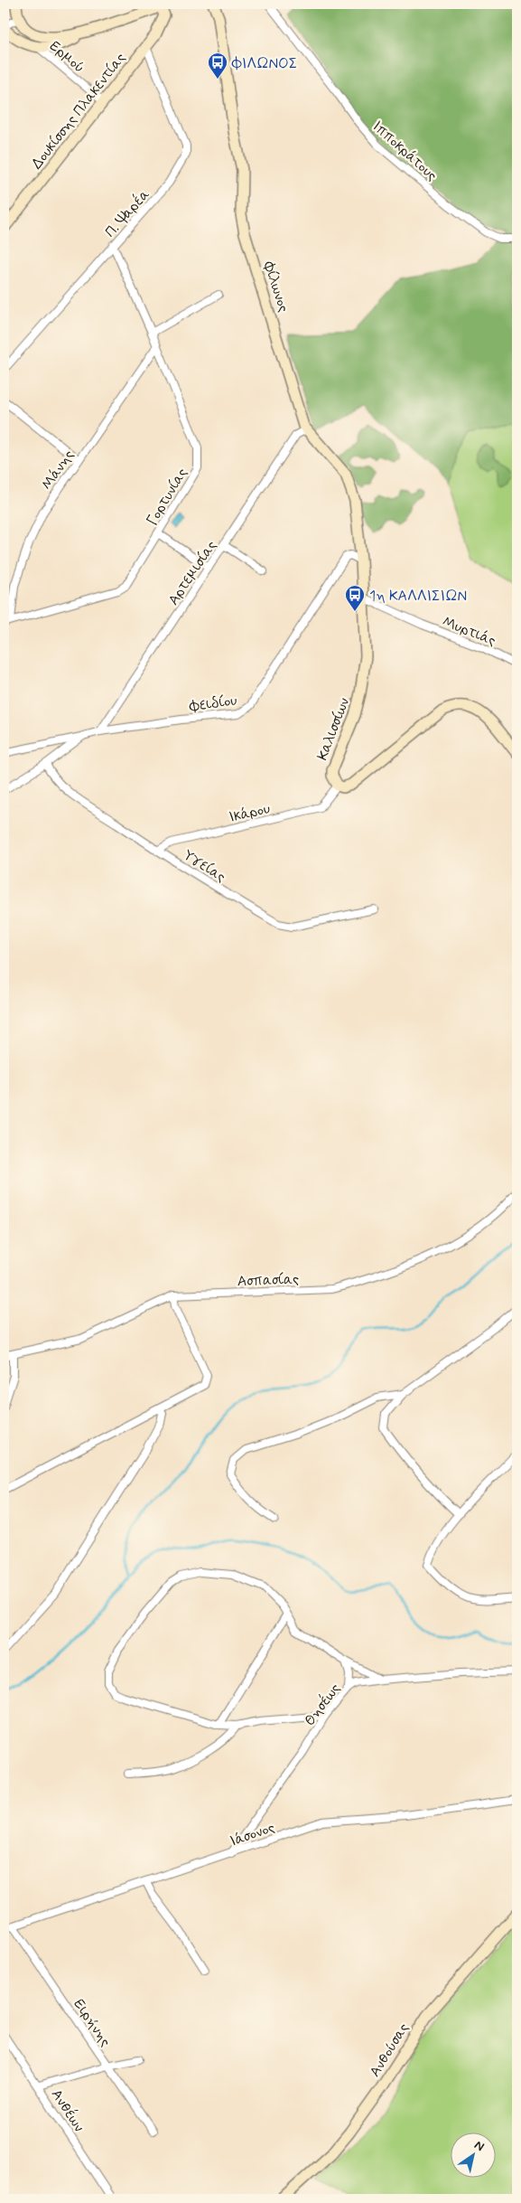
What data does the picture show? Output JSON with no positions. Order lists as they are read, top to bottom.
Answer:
{
  "streets": {
    "main road": [
      "Δουκίσσης Πλακεντίας",
      "Φίλωνος",
      "Καλισσίων",
      "Ανθούσας"
    ],
    "street": [
      "Ερμού",
      "Ιπποκράτους",
      "Π. Ψαρέα",
      "Μάνης",
      "Γορτυνίας",
      "Αρτεμισίας",
      "Μυρτιάς",
      "Φειδίου",
      "Ικάρου",
      "Υγείας",
      "Ασπασίας",
      "Θησέως",
      "Ιάσονος",
      "Ειρήνης",
      "Ανθέων"
    ]
  },
  "crossings": [
    ["Ερμού", "Δουκίσσης Πλακεντίας"],
    ["Δουκίσσης Πλακεντίας", "Π. Ψαρέα"],
    ["Π. Ψαρέα", "Γορτυνίας"],
    ["Φίλωνος", "Αρτεμισίας"],
    ["Φίλωνος", "Φειδίου"],
    ["Φίλωνος", "Καλισσίων"],
    ["Μάνης", "Γορτυνίας"],
    ["Αρτεμισίας", "Φειδίου"],
    ["Μυρτιάς", "Καλισσίων"],
    ["Φειδίου", "Καλισσίων"],
    ["Φειδίου", "Υγείας"],
    ["Καλισσίων", "Ικάρου"],
    ["Ικάρου", "Υγείας"],
    ["Θησέως", "Ιάσονος"],
    ["Ιάσονος", "Ειρήνης"]
  ],
  "places": {
    "bus stop": ["ΦΙΛΩΝΟΣ", "1η ΚΑΛΛΙΣΙΩΝ"]
  },
  "north": "top right"
}
